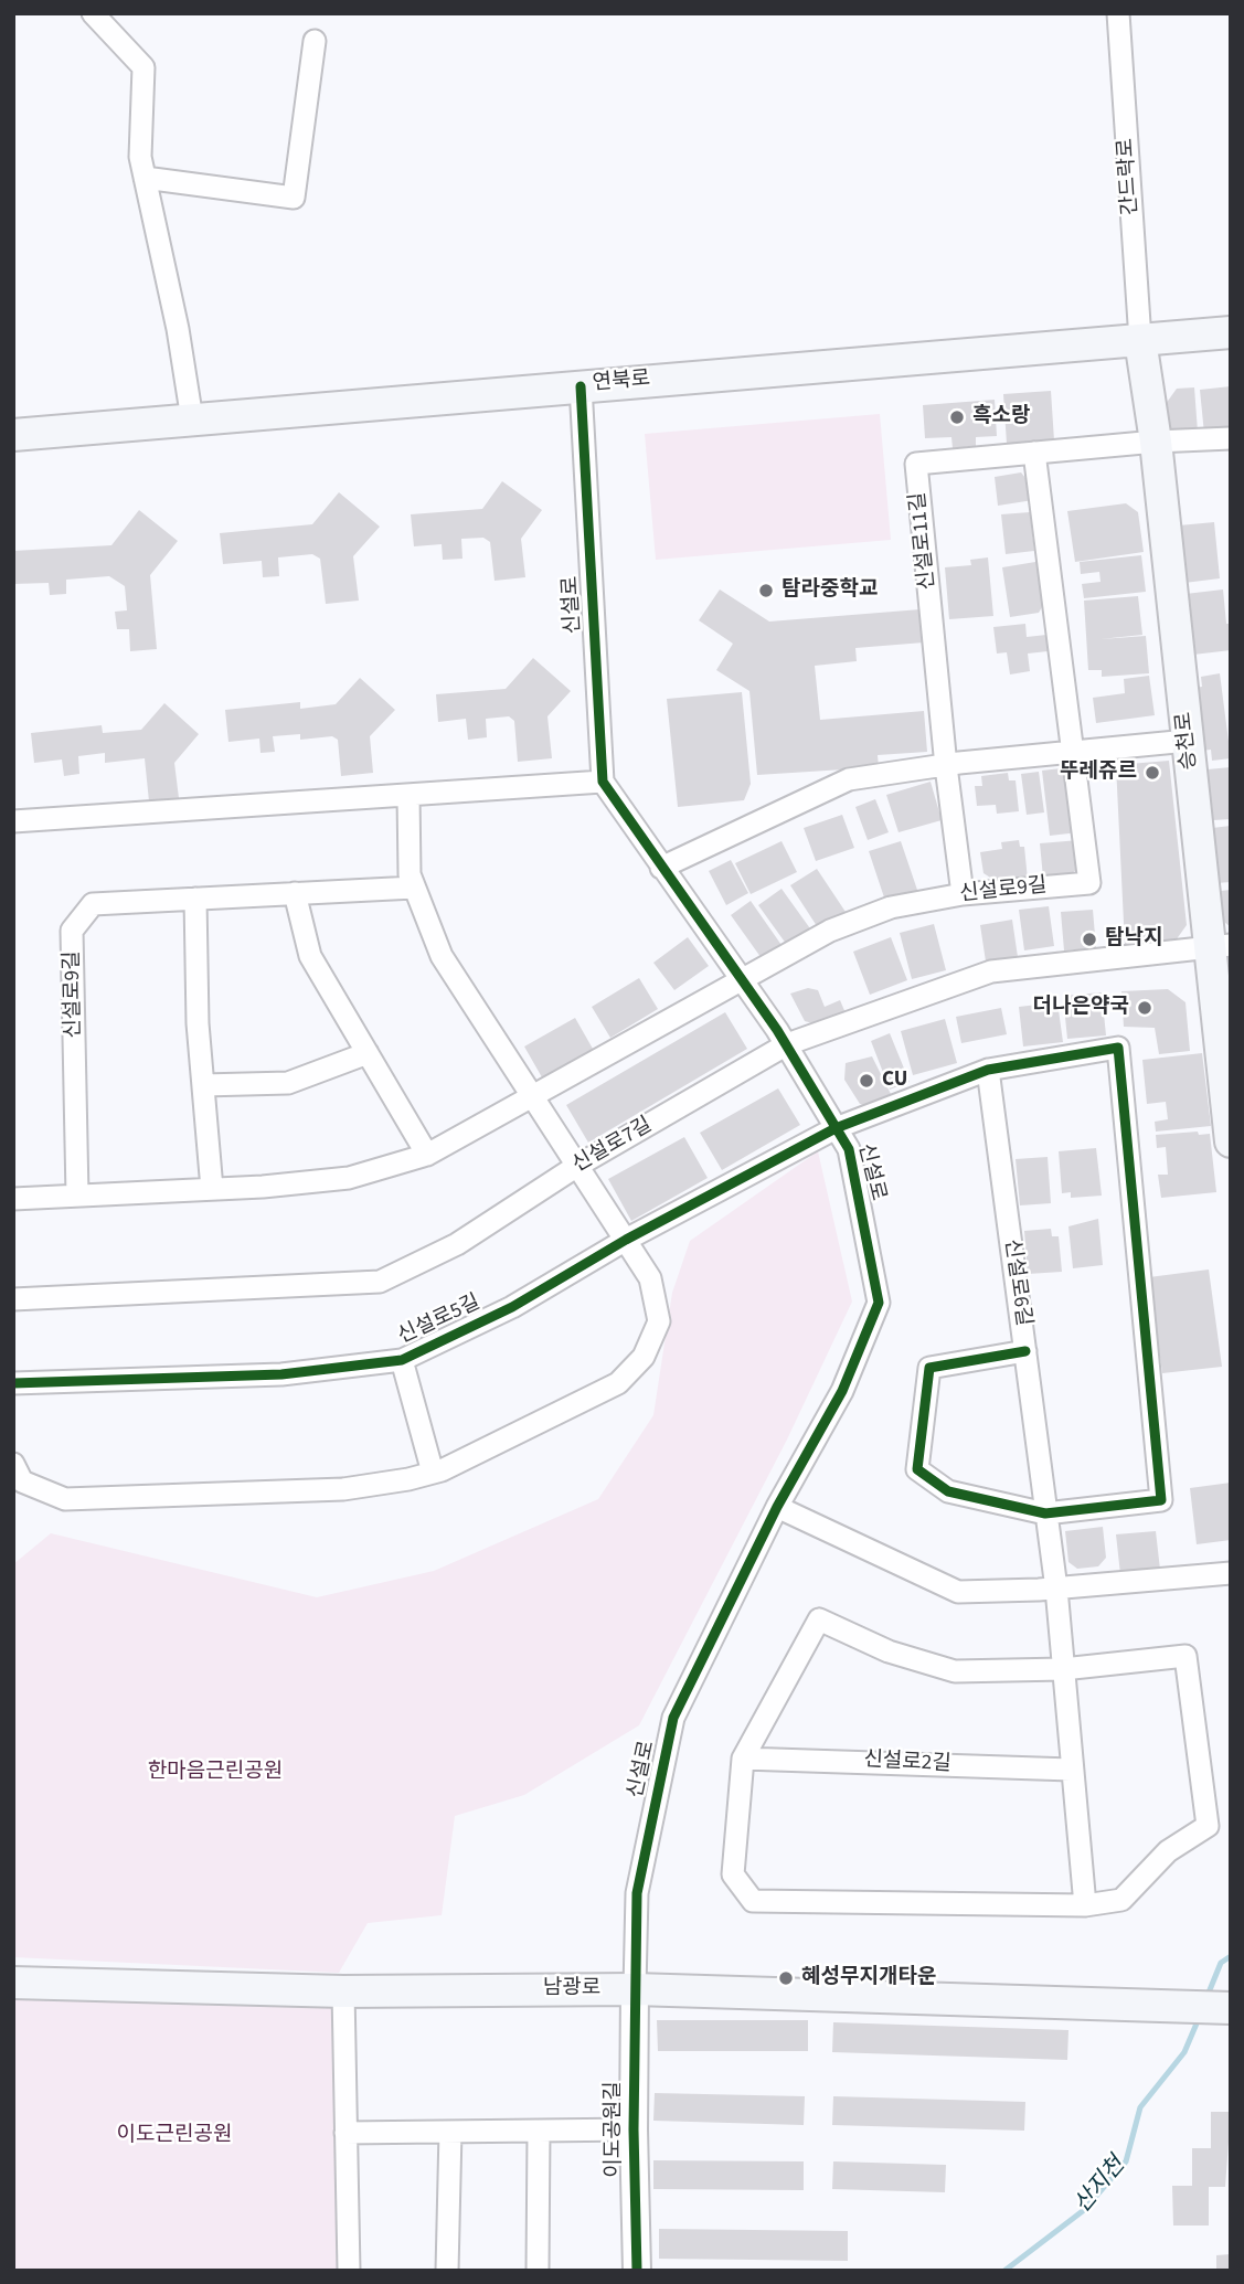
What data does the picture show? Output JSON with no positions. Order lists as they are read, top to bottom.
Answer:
{
  "streets": {
    "main road": ["연북로", "승천로", "남광로"],
    "street": [
      "간드락로",
      "신설로11길",
      "신설로",
      "신설로9길",
      "신설로7길",
      "신설로6길",
      "신설로5길",
      "신설로2길",
      "이도공원길"
    ]
  },
  "crossings": [
    ["간드락로", "연북로"],
    ["간드락로", "승천로"],
    ["연북로", "신설로"],
    ["연북로", "승천로"],
    ["신설로11길", "승천로"],
    ["신설로11길", "신설로9길"],
    ["신설로", "신설로9길"],
    ["신설로", "신설로7길"],
    ["신설로", "신설로5길"],
    ["신설로", "남광로"],
    ["신설로", "이도공원길"],
    ["승천로", "신설로7길"],
    ["신설로6길", "신설로5길"],
    ["남광로", "이도공원길"]
  ],
  "water": ["산지천"],
  "parks": ["한마음근린공원", "이도근린공원"],
  "places": [
    "흑소랑",
    "탐라중학교",
    "뚜레쥬르",
    "탐낙지",
    "더나은약국",
    "CU",
    "혜성무지개타운"
  ]
}
